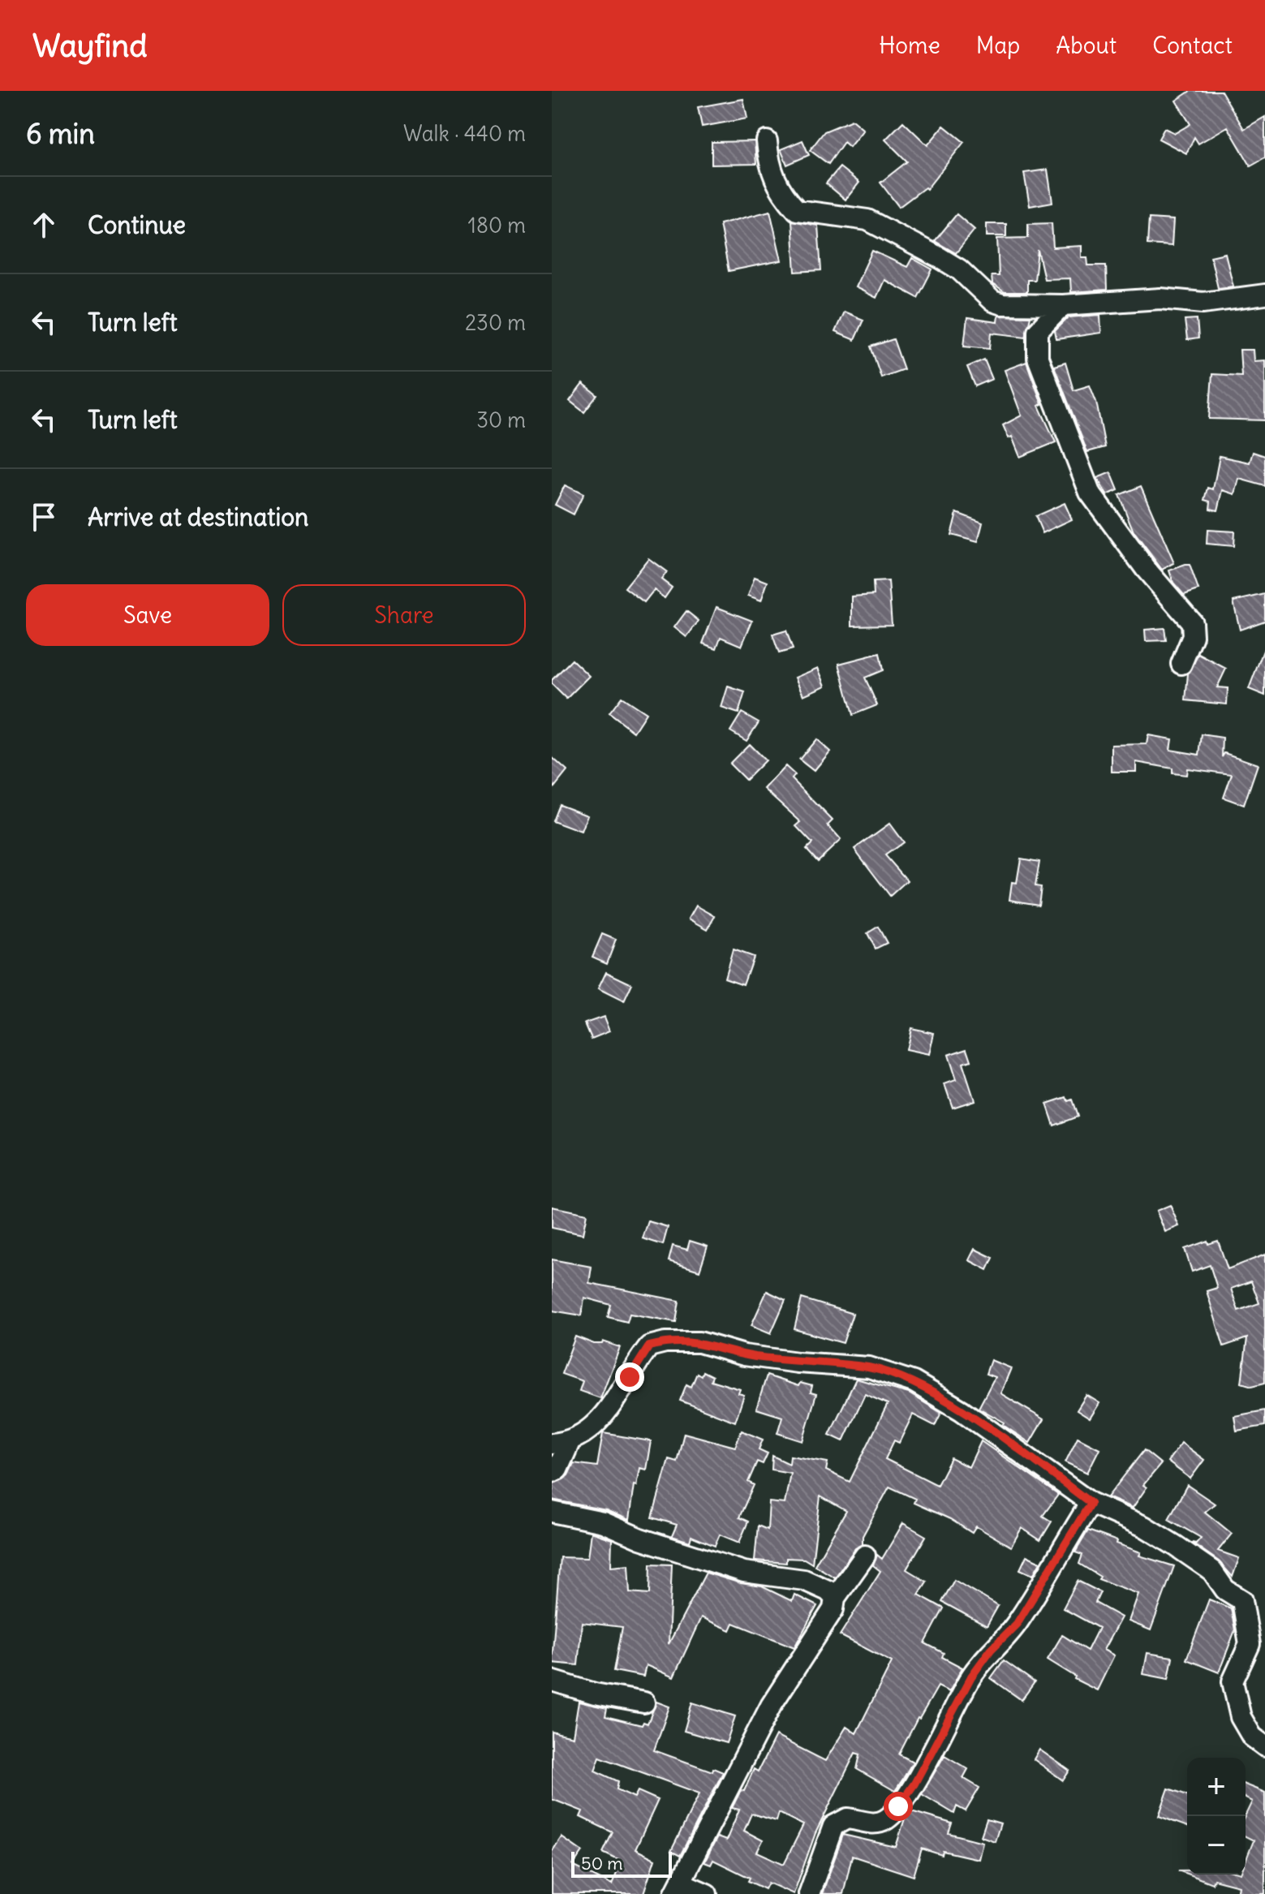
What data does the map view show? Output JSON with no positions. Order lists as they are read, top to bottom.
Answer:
{
  "scale_bar": "50 m",
  "page": {
    "header": "Wayfind",
    "nav": [
      "Home",
      "Map",
      "About",
      "Contact"
    ],
    "heading": ["6 min", "Walk · 440 m"],
    "list": [
      ["Continue", "180 m"],
      ["Turn left", "230 m"],
      ["Turn left", "30 m"],
      "Arrive at destination"
    ],
    "buttons": ["Save", "Share"],
    "map_buttons": ["+", "−"],
    "scale": "50 m"
  }
}
